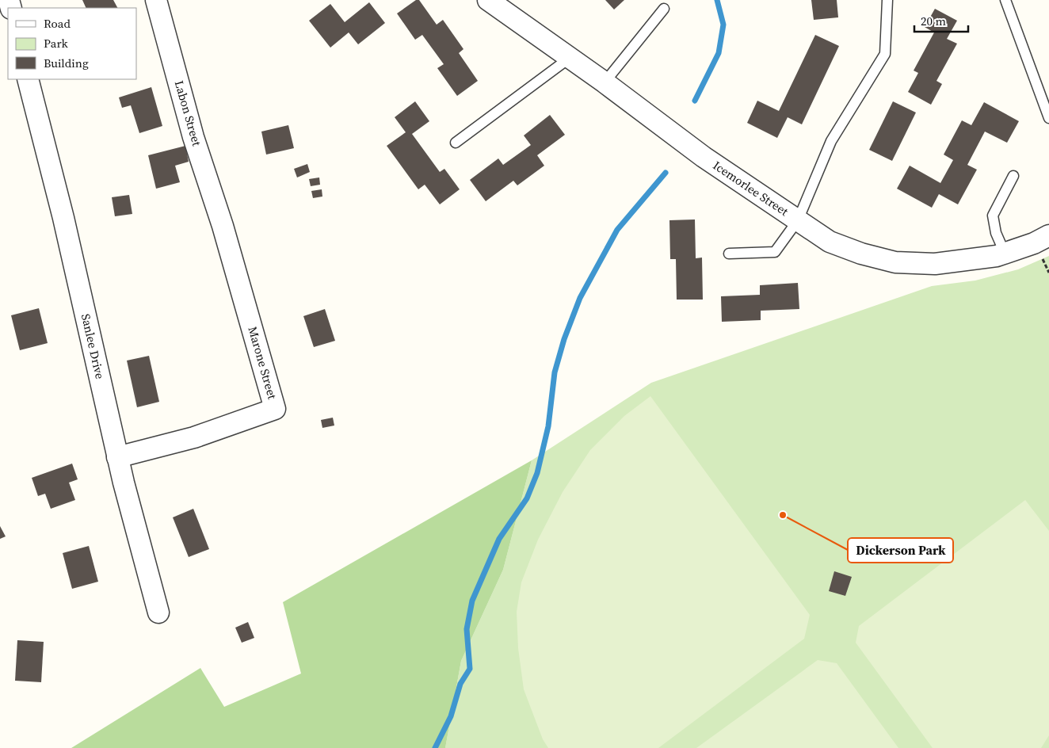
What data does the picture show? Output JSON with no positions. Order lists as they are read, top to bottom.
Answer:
{
  "streets": {
    "street": [
      "Labon Street",
      "Icemorlee Street",
      "Sanlee Drive",
      "Marone Street"
    ]
  },
  "crossings": [
    ["Labon Street", "Marone Street"],
    ["Sanlee Drive", "Marone Street"]
  ],
  "places": ["Dickerson Park"],
  "legend": ["Road", "Park", "Building"],
  "scale_bar": "20 m"
}
